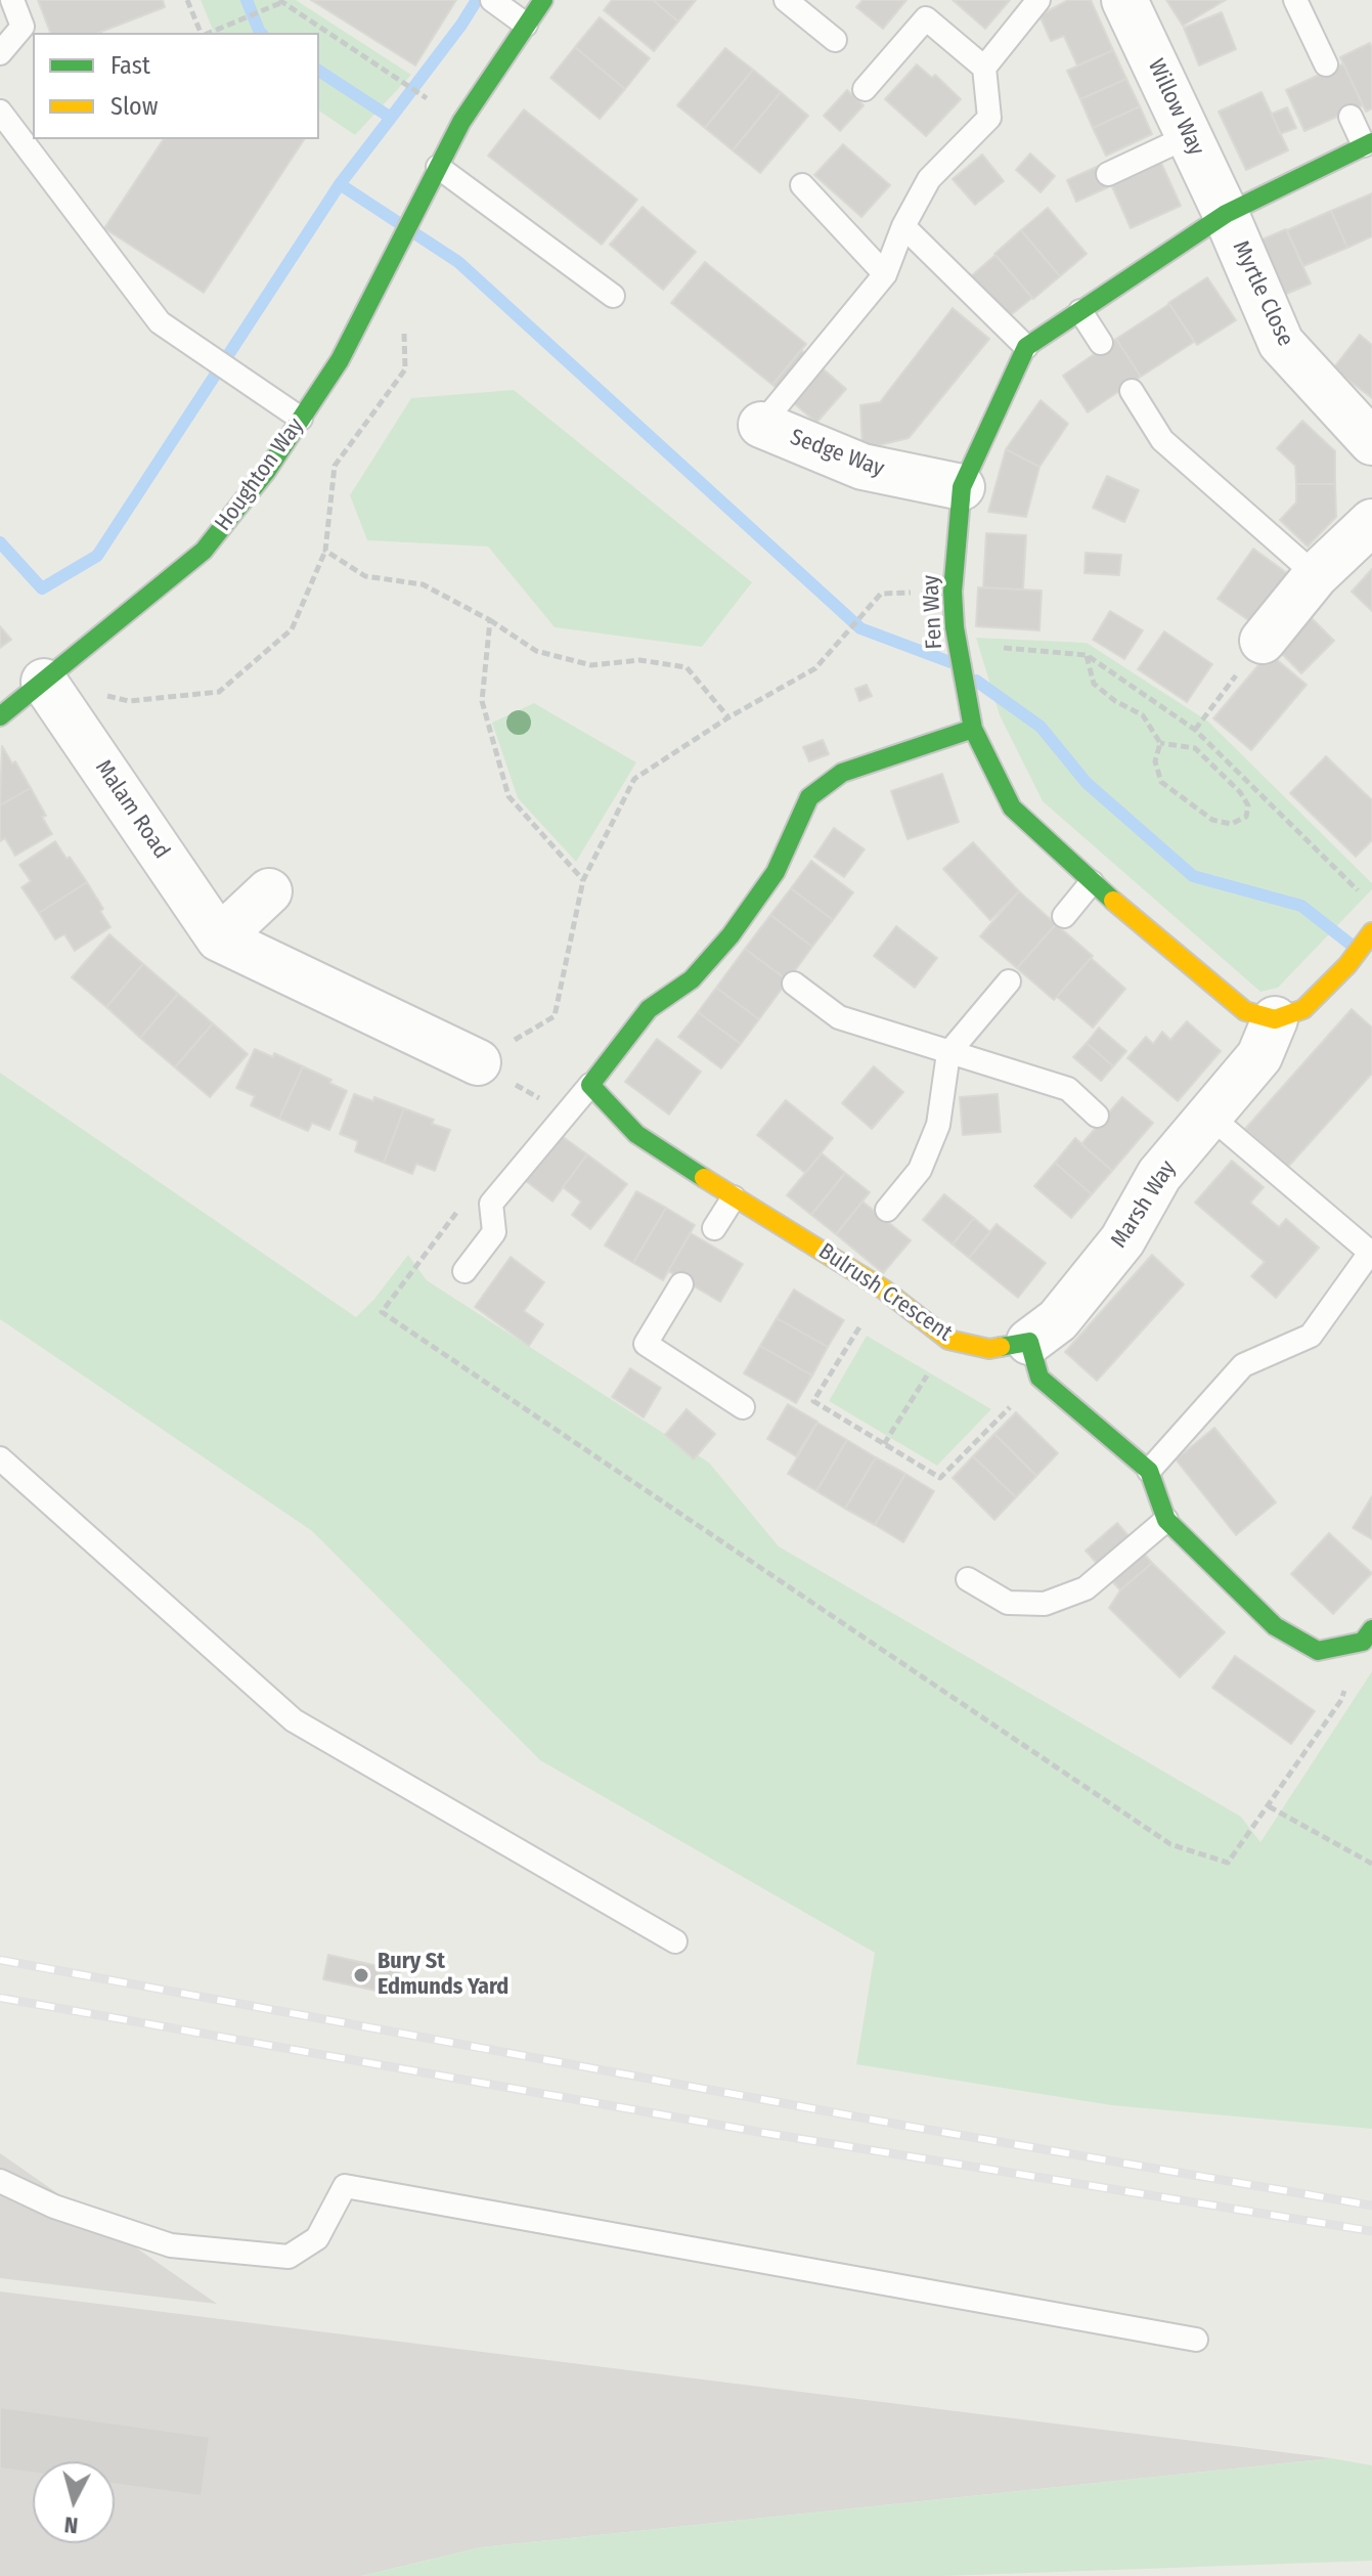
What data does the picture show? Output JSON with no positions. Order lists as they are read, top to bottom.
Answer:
{
  "streets": {
    "street": [
      "Willow Way",
      "Myrtle Close",
      "Sedge Way",
      "Houghton Way",
      "Fen Way",
      "Malam Road",
      "Marsh Way",
      "Bulrush Crescent"
    ]
  },
  "crossings": [
    ["Willow Way", "Myrtle Close"],
    ["Sedge Way", "Fen Way"],
    ["Houghton Way", "Malam Road"],
    ["Fen Way", "Marsh Way"],
    ["Marsh Way", "Bulrush Crescent"]
  ],
  "places": ["Bury St Edmunds Yard"],
  "legend": ["Fast", "Slow"],
  "north": "bottom"
}
